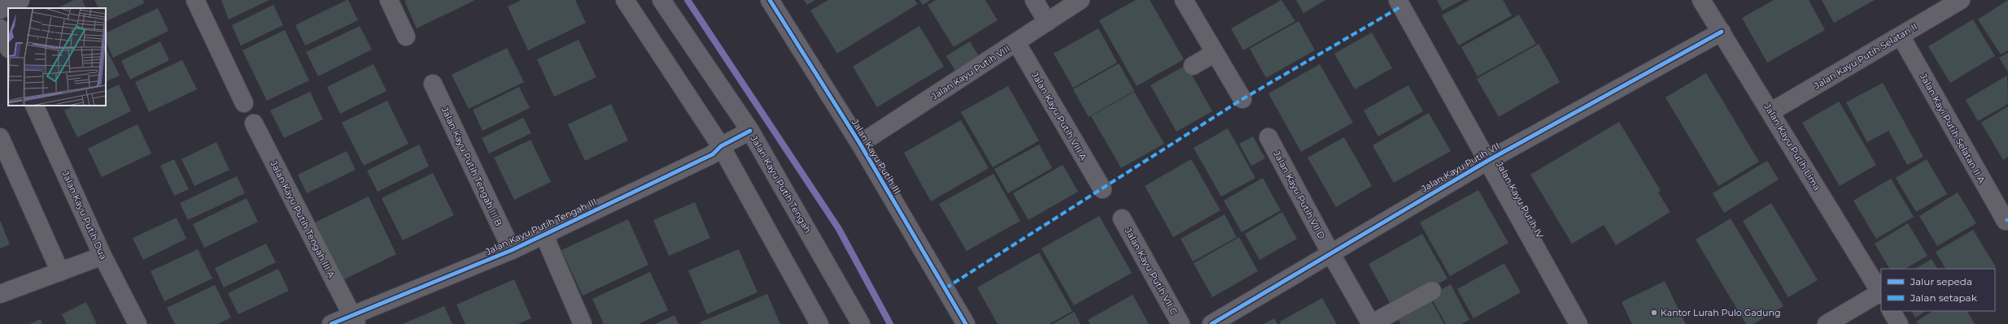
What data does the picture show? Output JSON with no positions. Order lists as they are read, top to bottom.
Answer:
{
  "streets": {
    "street": [
      "Jalan Kayu Putih Selatan II",
      "Jalan Kayu Putih VIII",
      "Jalan Kayu Putih VIII A",
      "Jalan Kayi Putih Selatan II A",
      "Jalan Kayu Putih Lima",
      "Jalan Kayu Putih III",
      "Jalan Kayu Putih Tengah III B",
      "Jalan Kayu Putih VII",
      "Jalan Kayu Putih Tengah",
      "Jalan Kayu Putih VII D",
      "Jalan Kayu Putih IV",
      "Jalan Kayu Putih Dua",
      "Jalan Kayu Putih Tengah III A",
      "Jalan Kayu Putih Tengah III",
      "Jalan Kayu Putih VII C"
    ]
  },
  "crossings": [
    ["Jalan Kayu Putih Selatan II", "Jalan Kayi Putih Selatan II A"],
    ["Jalan Kayu Putih Selatan II", "Jalan Kayu Putih Lima"],
    ["Jalan Kayu Putih VIII", "Jalan Kayu Putih VIII A"],
    ["Jalan Kayu Putih VIII", "Jalan Kayu Putih III"],
    ["Jalan Kayu Putih Lima", "Jalan Kayu Putih VII"],
    ["Jalan Kayu Putih Tengah III B", "Jalan Kayu Putih Tengah III"],
    ["Jalan Kayu Putih VII", "Jalan Kayu Putih VII D"],
    ["Jalan Kayu Putih VII", "Jalan Kayu Putih IV"],
    ["Jalan Kayu Putih Tengah", "Jalan Kayu Putih Tengah III"],
    ["Jalan Kayu Putih Tengah III A", "Jalan Kayu Putih Tengah III"]
  ],
  "places": ["Kantor Lurah Pulo Gadung"],
  "legend": ["Jalur sepeda", "Jalan setapak"]
}
